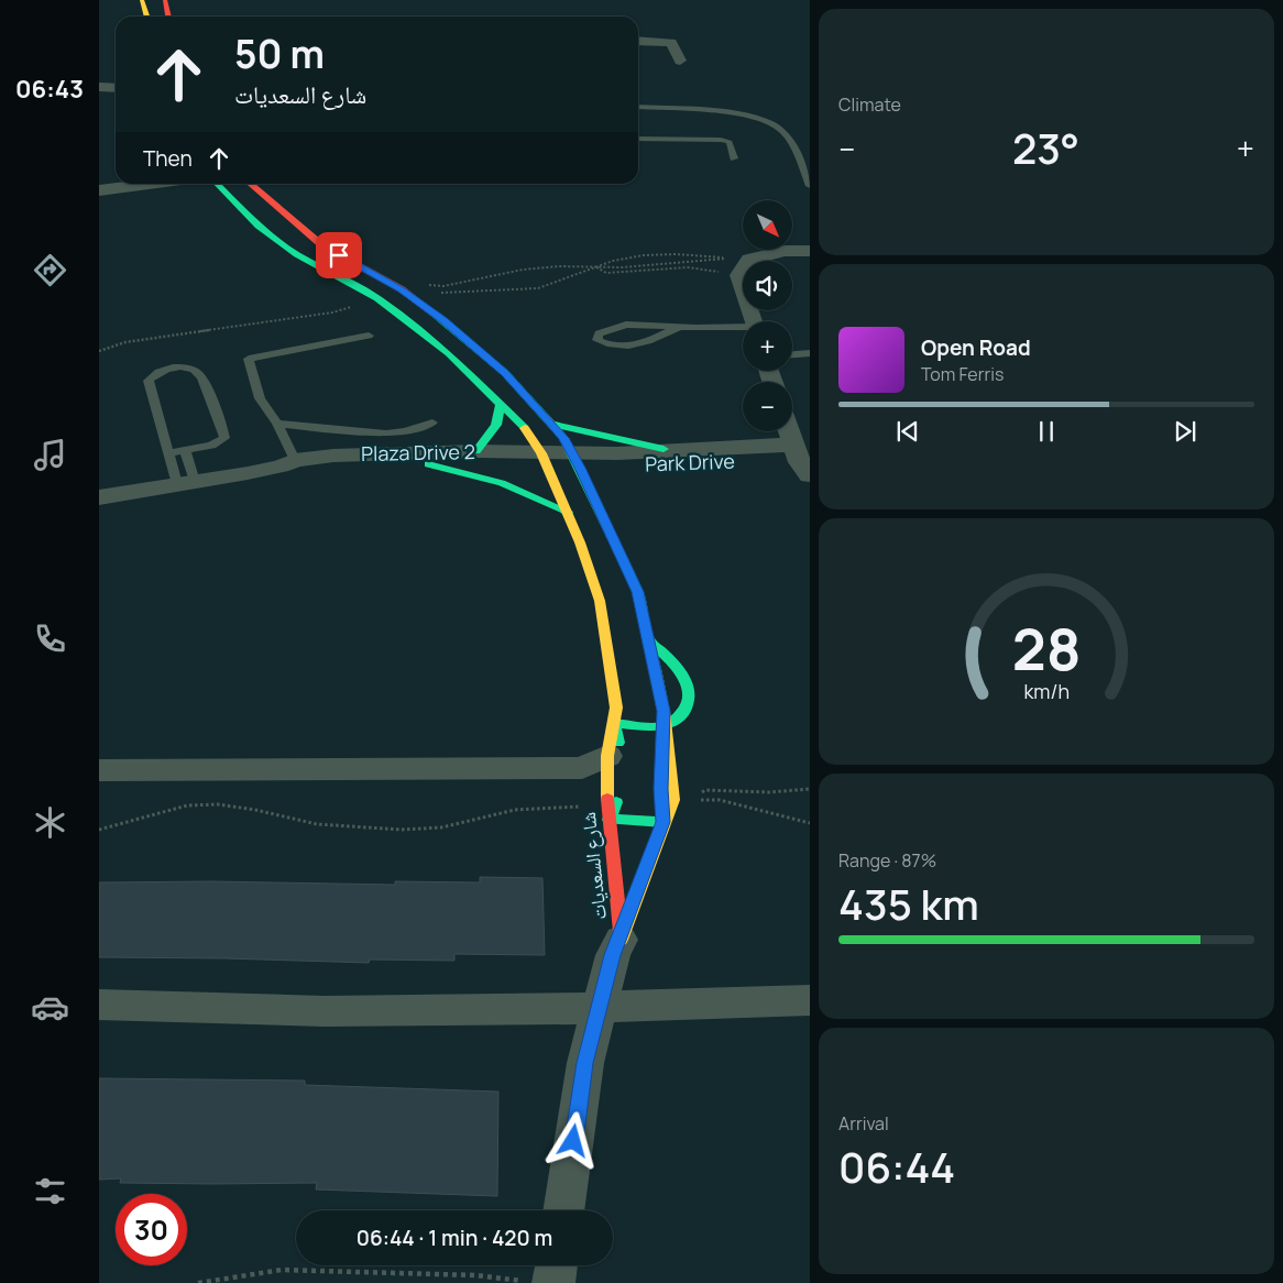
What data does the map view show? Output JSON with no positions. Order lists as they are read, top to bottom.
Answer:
{
  "streets": {
    "street": ["Plaza Drive 2", "Park Drive", "شارع السعديات"]
  },
  "crossings": [
    ["Park Drive", "شارع السعديات"]
  ],
  "north": "bottom right",
  "page": {
    "tabs": "06:43",
    "tile": [
      "Climate",
      ["Range · 87%", "435 km"],
      ["Arrival", "06:44"]
    ],
    "turn": ["50 m", "شارع السعديات"],
    "heat": ["−", "23°", "+"],
    "then": "Then",
    "map_buttons": ["+", "−"],
    "song": ["Open Road", "Tom Ferris"],
    "limit": "30",
    "trip": "06:44 · 1 min · 420 m",
    "gauge": ["28", "km/h"]
  }
}
